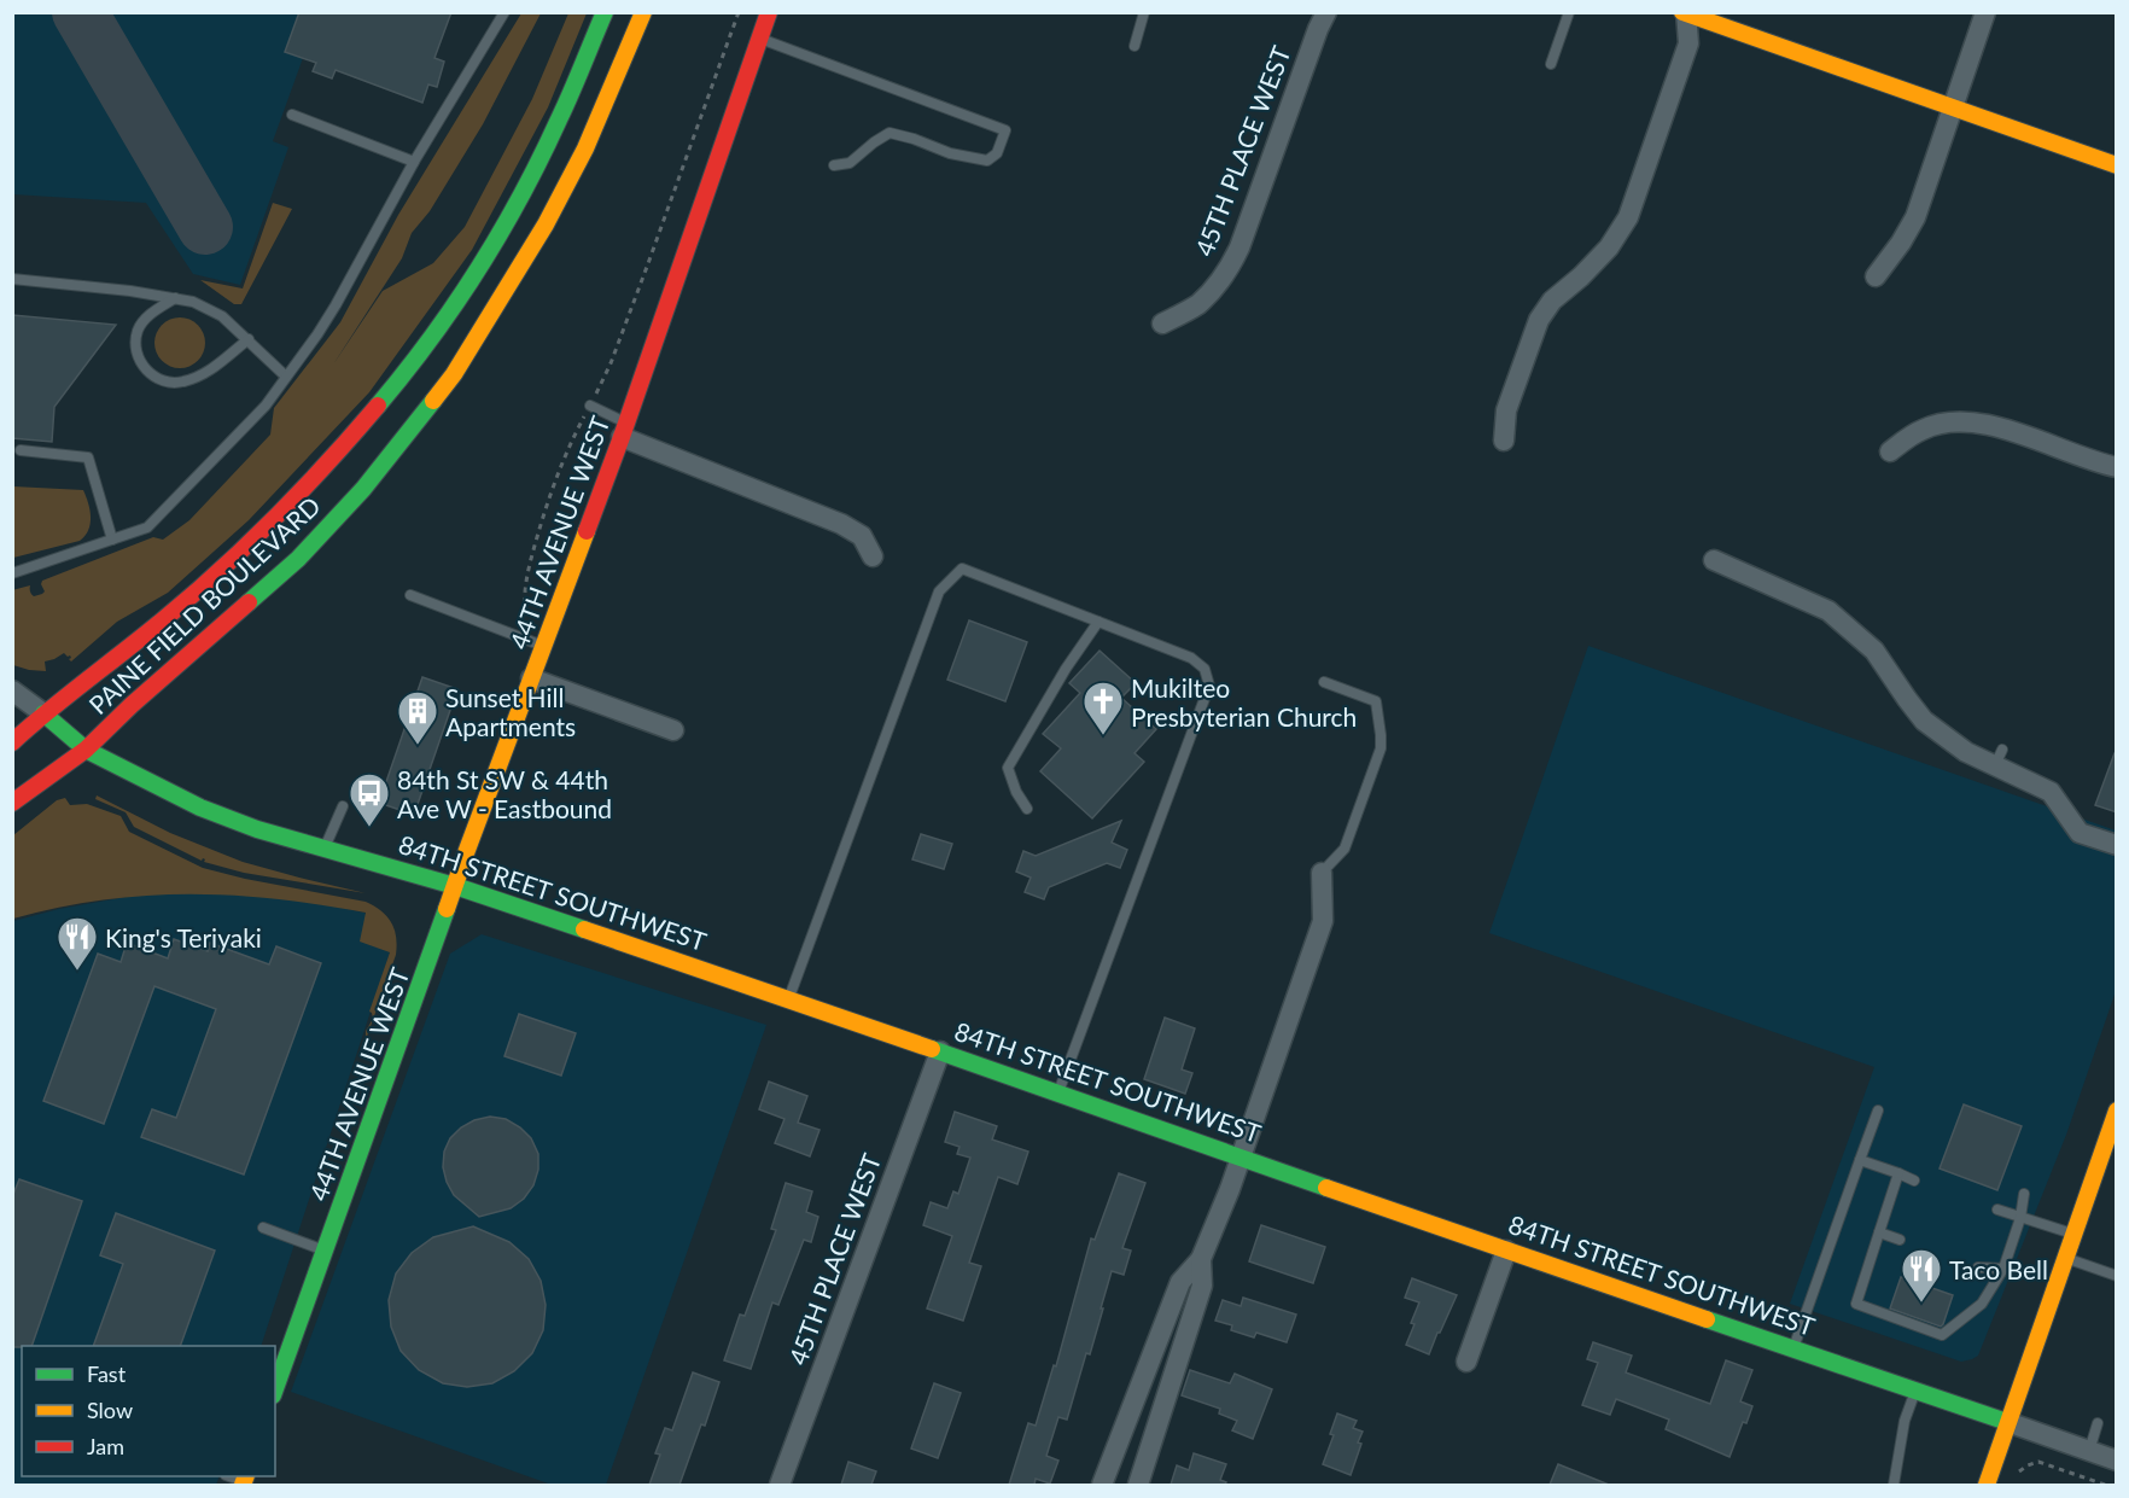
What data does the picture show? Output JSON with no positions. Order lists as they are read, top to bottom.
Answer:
{
  "streets": {
    "main road": ["44TH AVENUE WEST", "PAINE FIELD BOULEVARD", "84TH STREET SOUTHWEST"],
    "street": ["45TH PLACE WEST"]
  },
  "crossings": [
    ["45TH PLACE WEST", "84TH STREET SOUTHWEST"],
    ["44TH AVENUE WEST", "84TH STREET SOUTHWEST"],
    ["PAINE FIELD BOULEVARD", "84TH STREET SOUTHWEST"]
  ],
  "places": {
    "church": ["Mukilteo Presbyterian Church"],
    "building": ["Sunset Hill Apartments"],
    "bus stop": ["84th St SW & 44th Ave W - Eastbound"],
    "restaurant": ["King's Teriyaki", "Taco Bell"]
  },
  "legend": ["Fast", "Slow", "Jam"]
}
